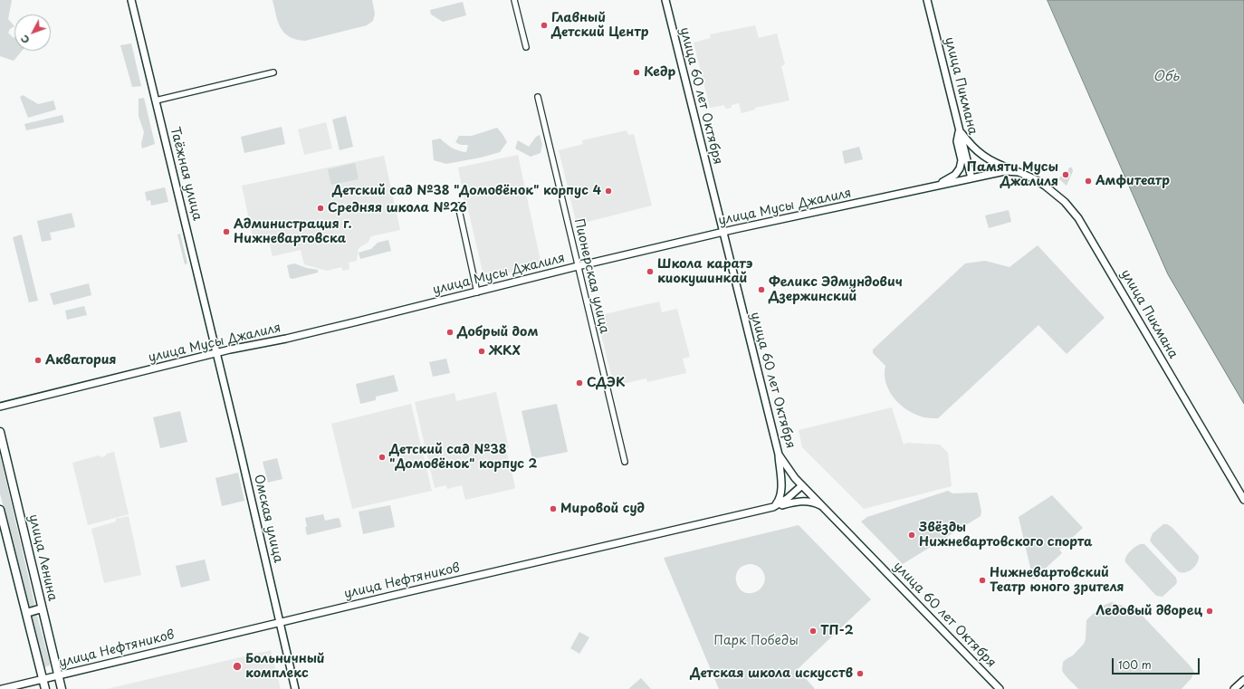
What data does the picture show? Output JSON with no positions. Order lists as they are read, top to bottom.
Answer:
{
  "streets": {
    "main road": [
      "улица Пикмана",
      "улица 60 лет Октября",
      "Таёжная улица",
      "улица Мусы Джалиля",
      "Омская улица",
      "улица Ленина",
      "улица Нефтяников"
    ],
    "street": ["Пионерская улица"]
  },
  "crossings": [
    ["улица Пикмана", "улица Мусы Джалиля"],
    ["улица 60 лет Октября", "улица Мусы Джалиля"],
    ["улица 60 лет Октября", "улица Нефтяников"],
    ["Таёжная улица", "улица Мусы Джалиля"],
    ["Таёжная улица", "Омская улица"],
    ["улица Мусы Джалиля", "Пионерская улица"],
    ["улица Мусы Джалиля", "Омская улица"],
    ["Омская улица", "улица Нефтяников"],
    ["улица Ленина", "улица Нефтяников"]
  ],
  "water": ["Обь"],
  "parks": ["Парк Победы"],
  "places": [
    "Главный Детский Центр",
    "Кедр",
    "Памяти Мусы Джалиля",
    "Амфитеатр",
    "Детский сад №38 \"Домовёнок\" корпус 4",
    "Средняя школа №26",
    "Администрация г. Нижневартовска",
    "Школа каратэ киокушинкай",
    "Феликс Эдмундович Дзержинский",
    "Добрый дом",
    "ЖКХ",
    "Акватория",
    "СДЭК",
    "Детский сад №38 \"Домовёнок\" корпус 2",
    "Мировой суд",
    "Звёзды Нижневартовского спорта",
    "Нижневартовский Театр юного зрителя",
    "Ледовый дворец",
    "ТП-2",
    "Больничный комплекс",
    "Детская школа искусств"
  ],
  "scale_bar": "100 m",
  "north": "bottom left"
}
